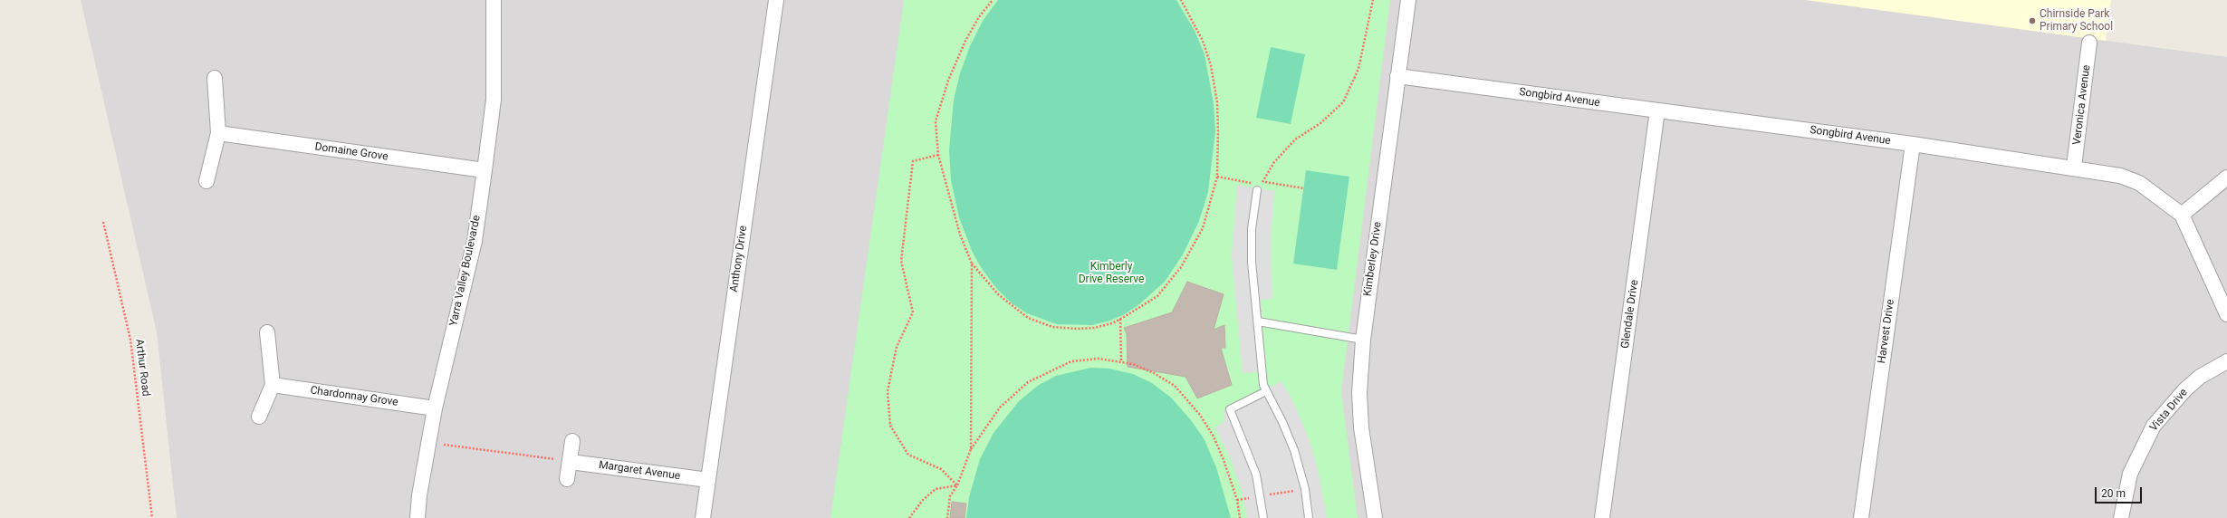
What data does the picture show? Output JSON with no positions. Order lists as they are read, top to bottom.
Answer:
{
  "streets": {
    "street": [
      "Songbird Avenue",
      "Veronica Avenue",
      "Domaine Grove",
      "Anthony Drive",
      "Kimberley Drive",
      "Yarra Valley Boulevarde",
      "Glendale Drive",
      "Harvest Drive",
      "Chardonnay Grove",
      "Vista Drive",
      "Margaret Avenue"
    ],
    "path": ["Arthur Road"]
  },
  "crossings": [
    ["Songbird Avenue", "Veronica Avenue"],
    ["Songbird Avenue", "Kimberley Drive"],
    ["Songbird Avenue", "Glendale Drive"],
    ["Songbird Avenue", "Harvest Drive"],
    ["Domaine Grove", "Yarra Valley Boulevarde"],
    ["Anthony Drive", "Margaret Avenue"],
    ["Yarra Valley Boulevarde", "Chardonnay Grove"]
  ],
  "parks": ["Kimberly Drive Reserve"],
  "places": ["Chirnside Park Primary School"],
  "scale_bar": "20 m"
}
